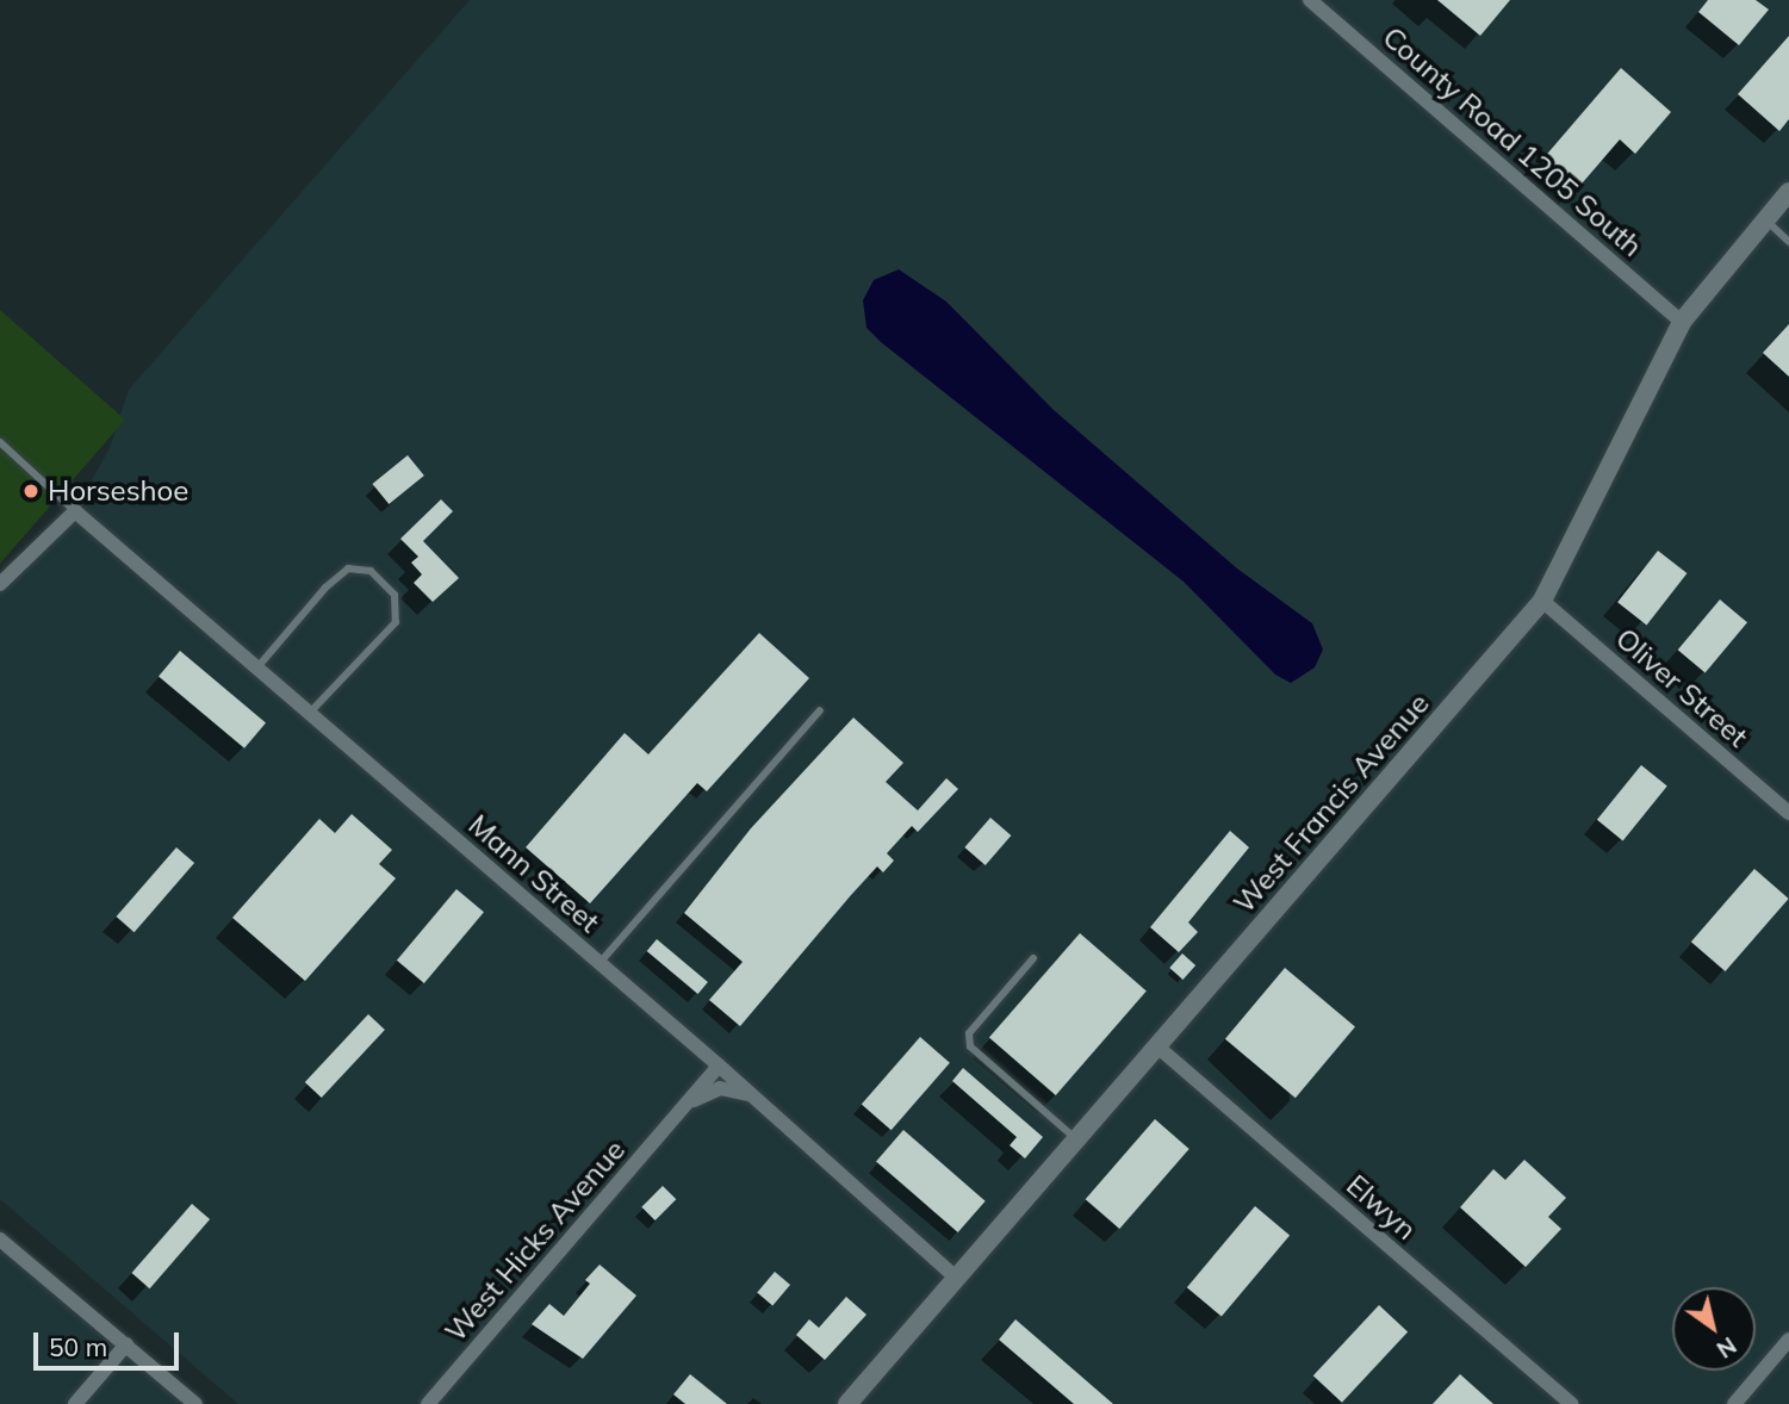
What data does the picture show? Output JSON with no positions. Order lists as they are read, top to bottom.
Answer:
{
  "streets": {
    "street": [
      "County Road 1205 South",
      "Oliver Street",
      "West Francis Avenue",
      "Mann Street",
      "Elwyn",
      "West Hicks Avenue"
    ]
  },
  "crossings": [
    ["County Road 1205 South", "West Francis Avenue"],
    ["Oliver Street", "West Francis Avenue"],
    ["West Francis Avenue", "Mann Street"],
    ["West Francis Avenue", "Elwyn"],
    ["Mann Street", "West Hicks Avenue"]
  ],
  "places": ["Horseshoe"],
  "scale_bar": "50 m",
  "north": "bottom right"
}
